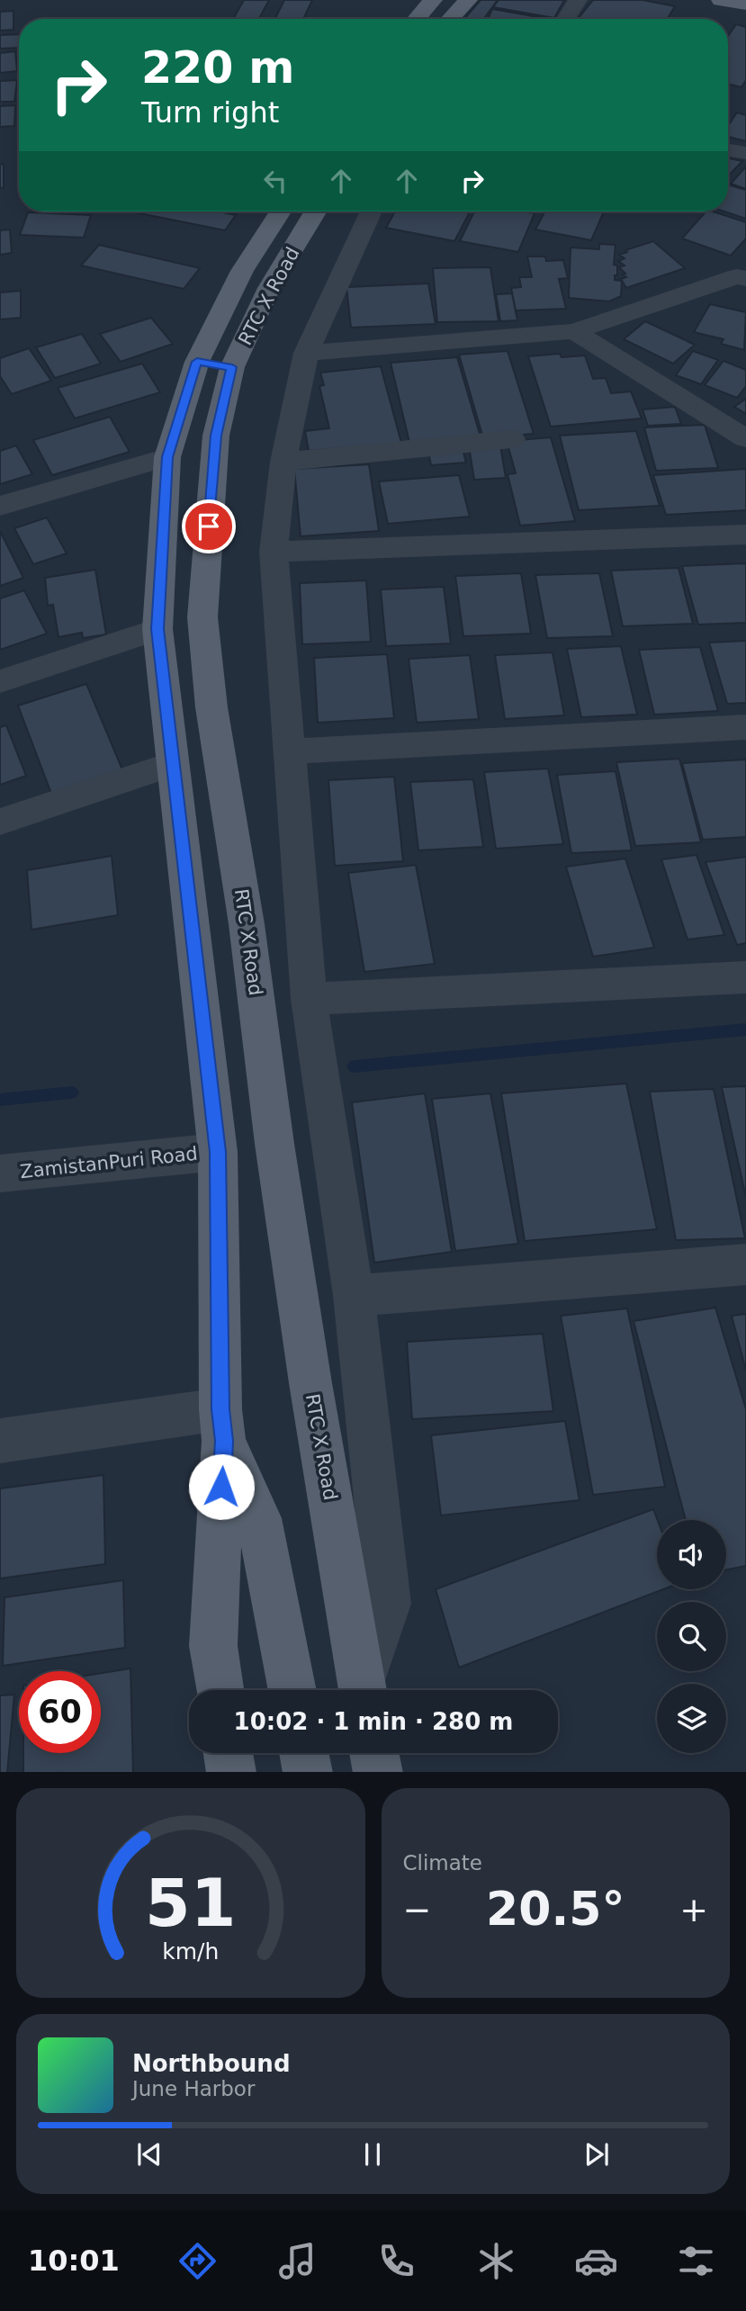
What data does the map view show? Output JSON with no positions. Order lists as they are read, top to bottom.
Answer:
{
  "streets": {
    "main road": ["RTC X Road"],
    "street": ["ZamistanPuri Road"]
  },
  "crossings": [
    ["RTC X Road", "ZamistanPuri Road"]
  ],
  "page": {
    "turn": ["220 m", "Turn right"],
    "limit": "60",
    "trip": "10:02 · 1 min · 280 m",
    "tile": "Climate",
    "heat": ["−", "20.5°", "+"],
    "song": ["Northbound", "June Harbor"],
    "tabs": "10:01",
    "gauge": ["51", "km/h"]
  }
}
